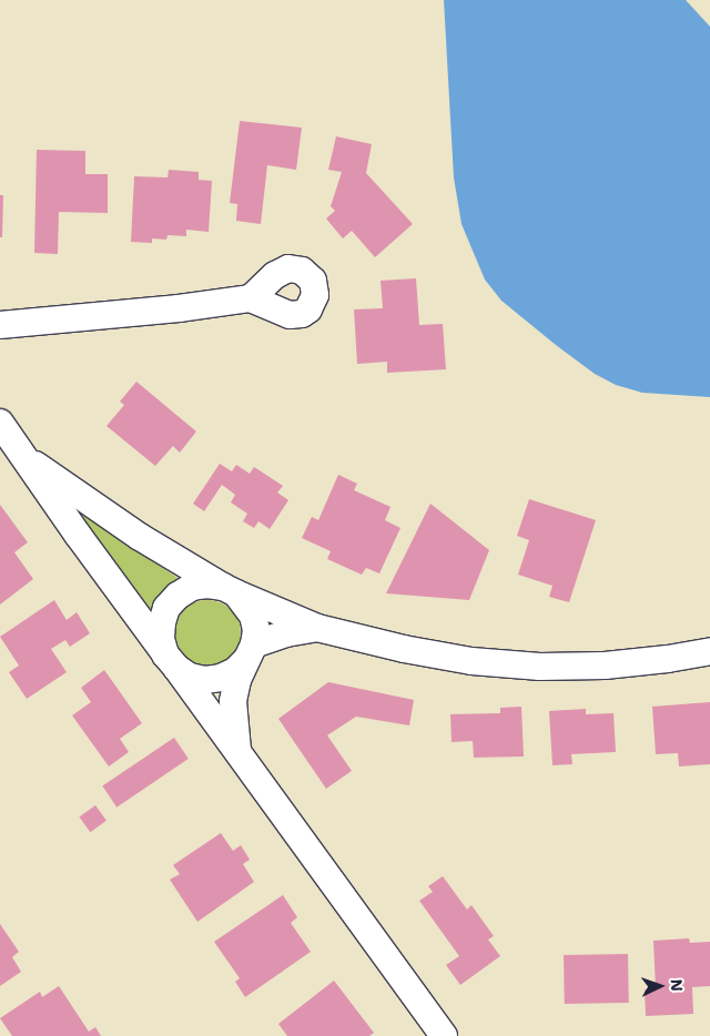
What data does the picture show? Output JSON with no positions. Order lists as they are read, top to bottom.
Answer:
{
  "north": "right"
}
